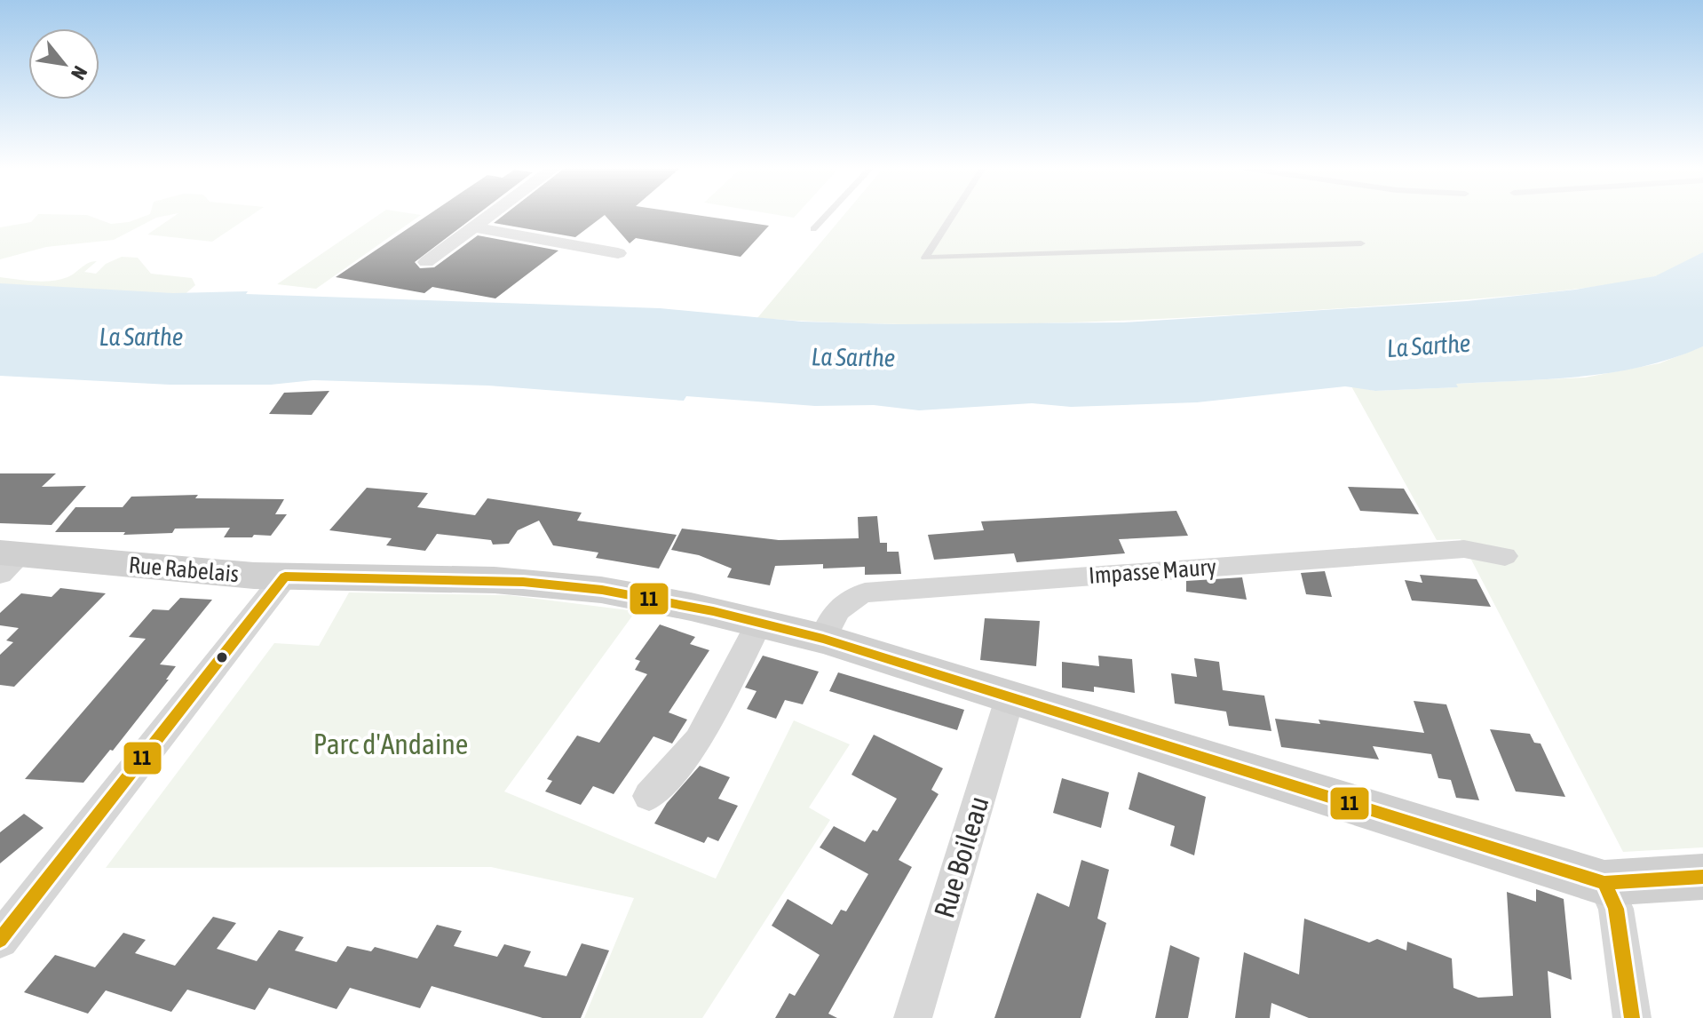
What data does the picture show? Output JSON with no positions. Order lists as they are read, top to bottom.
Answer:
{
  "streets": {
    "street": ["Rue Rabelais", "Impasse Maury", "Rue Boileau"]
  },
  "crossings": [
    ["Rue Rabelais", "Impasse Maury"],
    ["Rue Rabelais", "Rue Boileau"]
  ],
  "water": ["La Sarthe"],
  "parks": ["Parc d'Andaine"],
  "lines": ["transit line 11"],
  "north": "bottom right"
}
